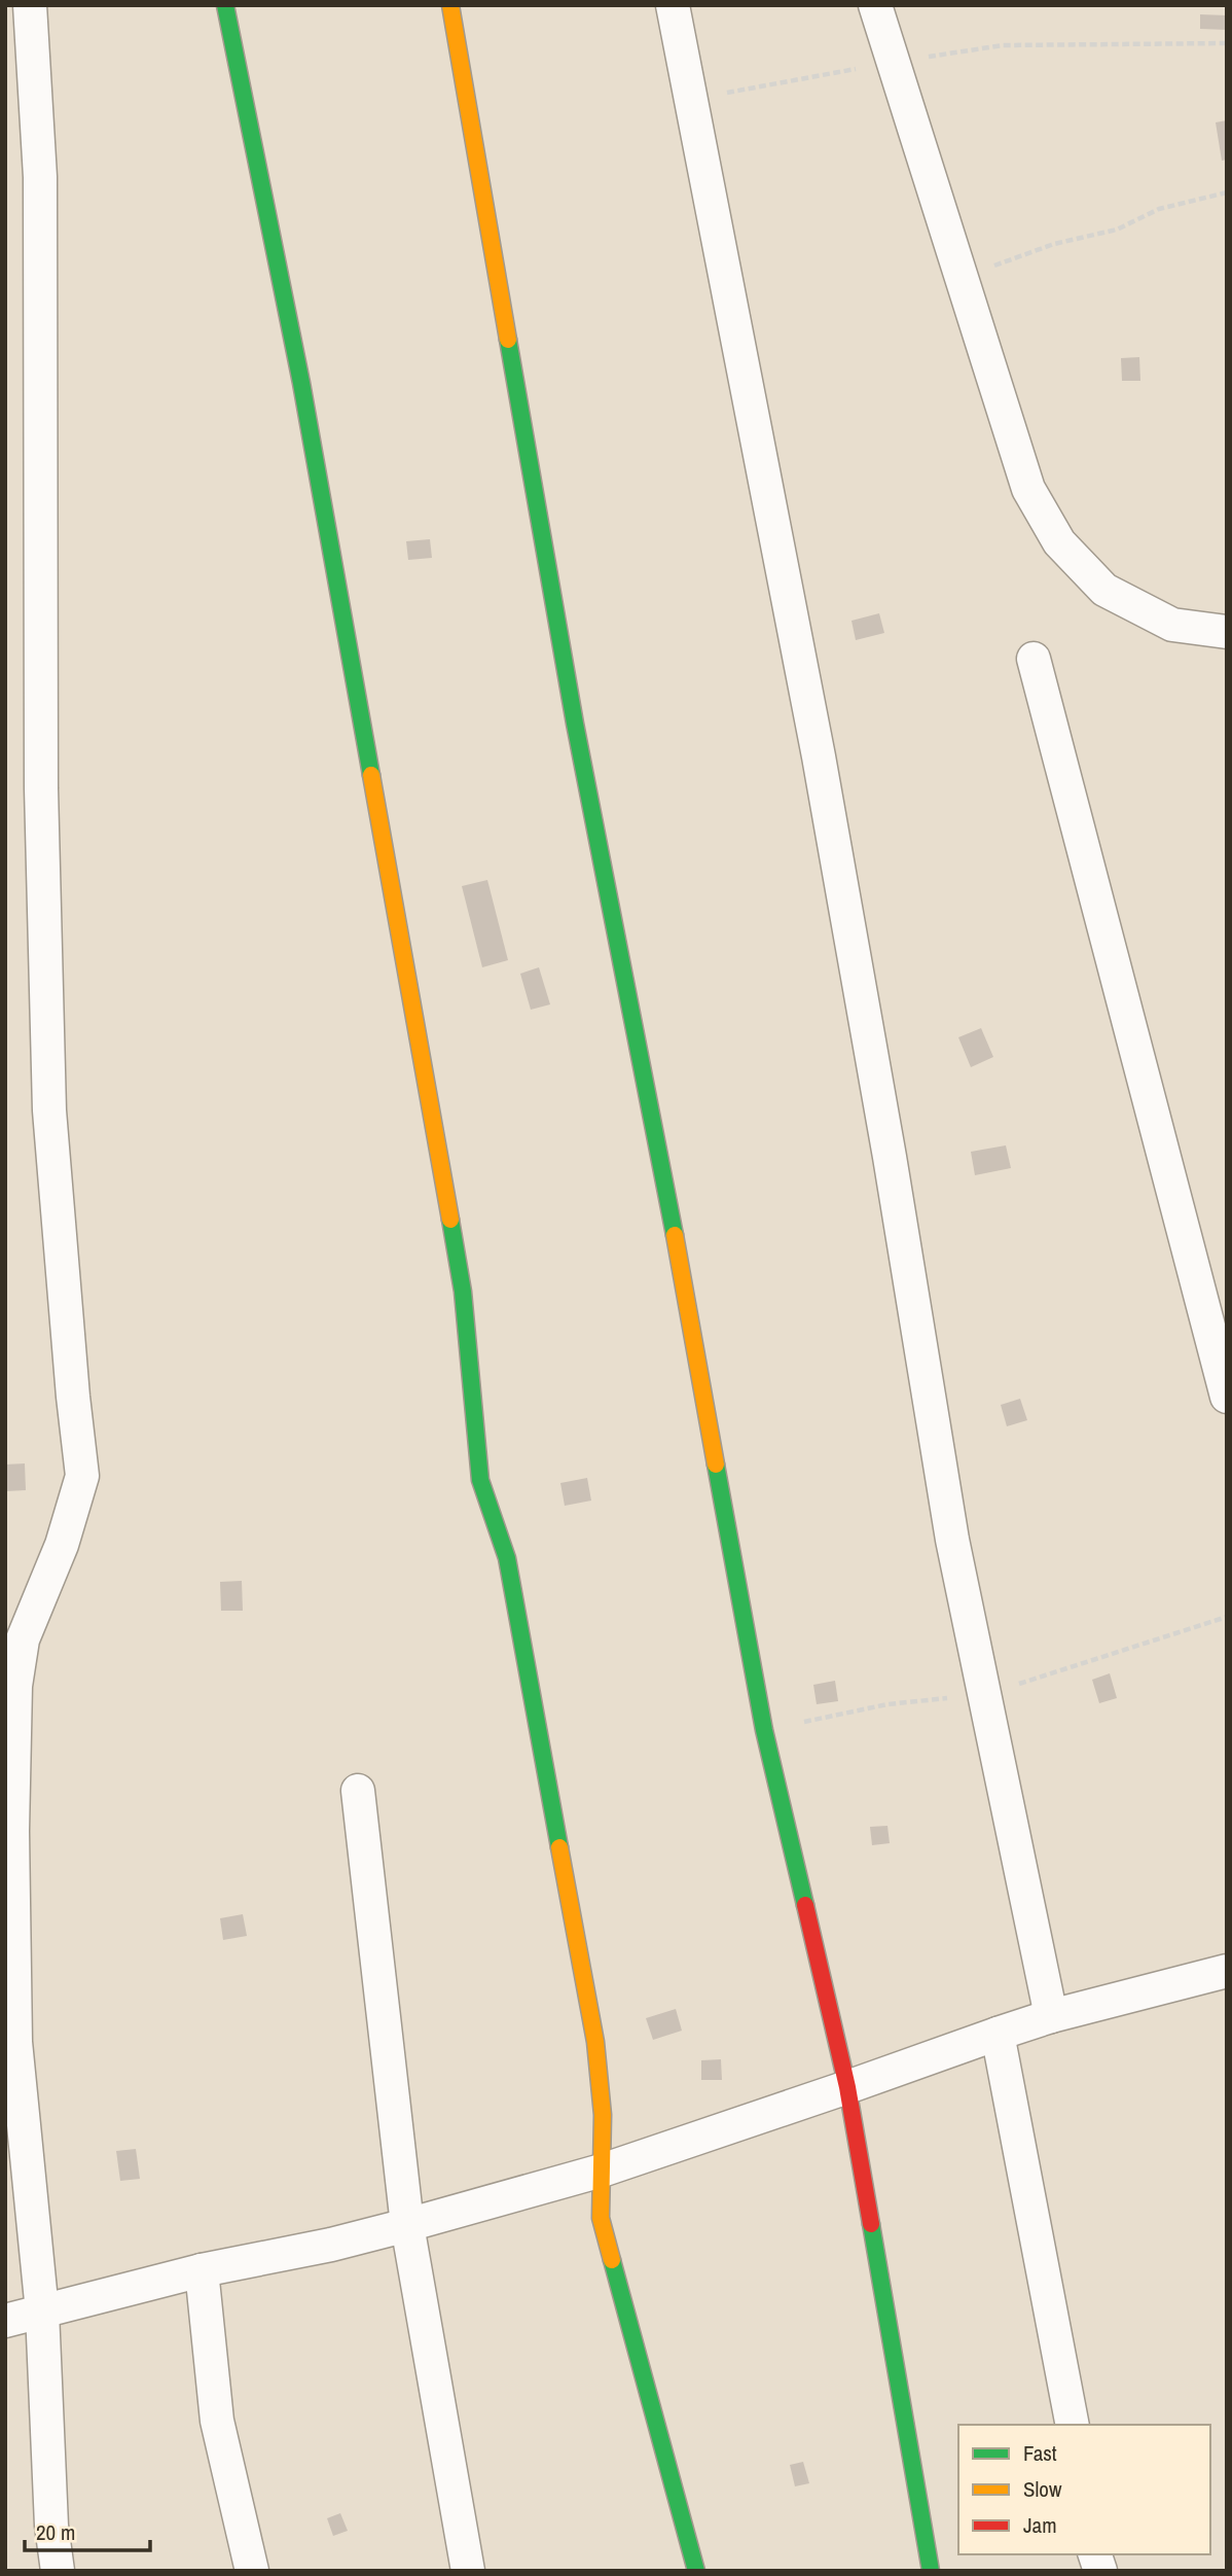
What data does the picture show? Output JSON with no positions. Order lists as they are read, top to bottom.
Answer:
{
  "legend": ["Fast", "Slow", "Jam"],
  "scale_bar": "20 m"
}
